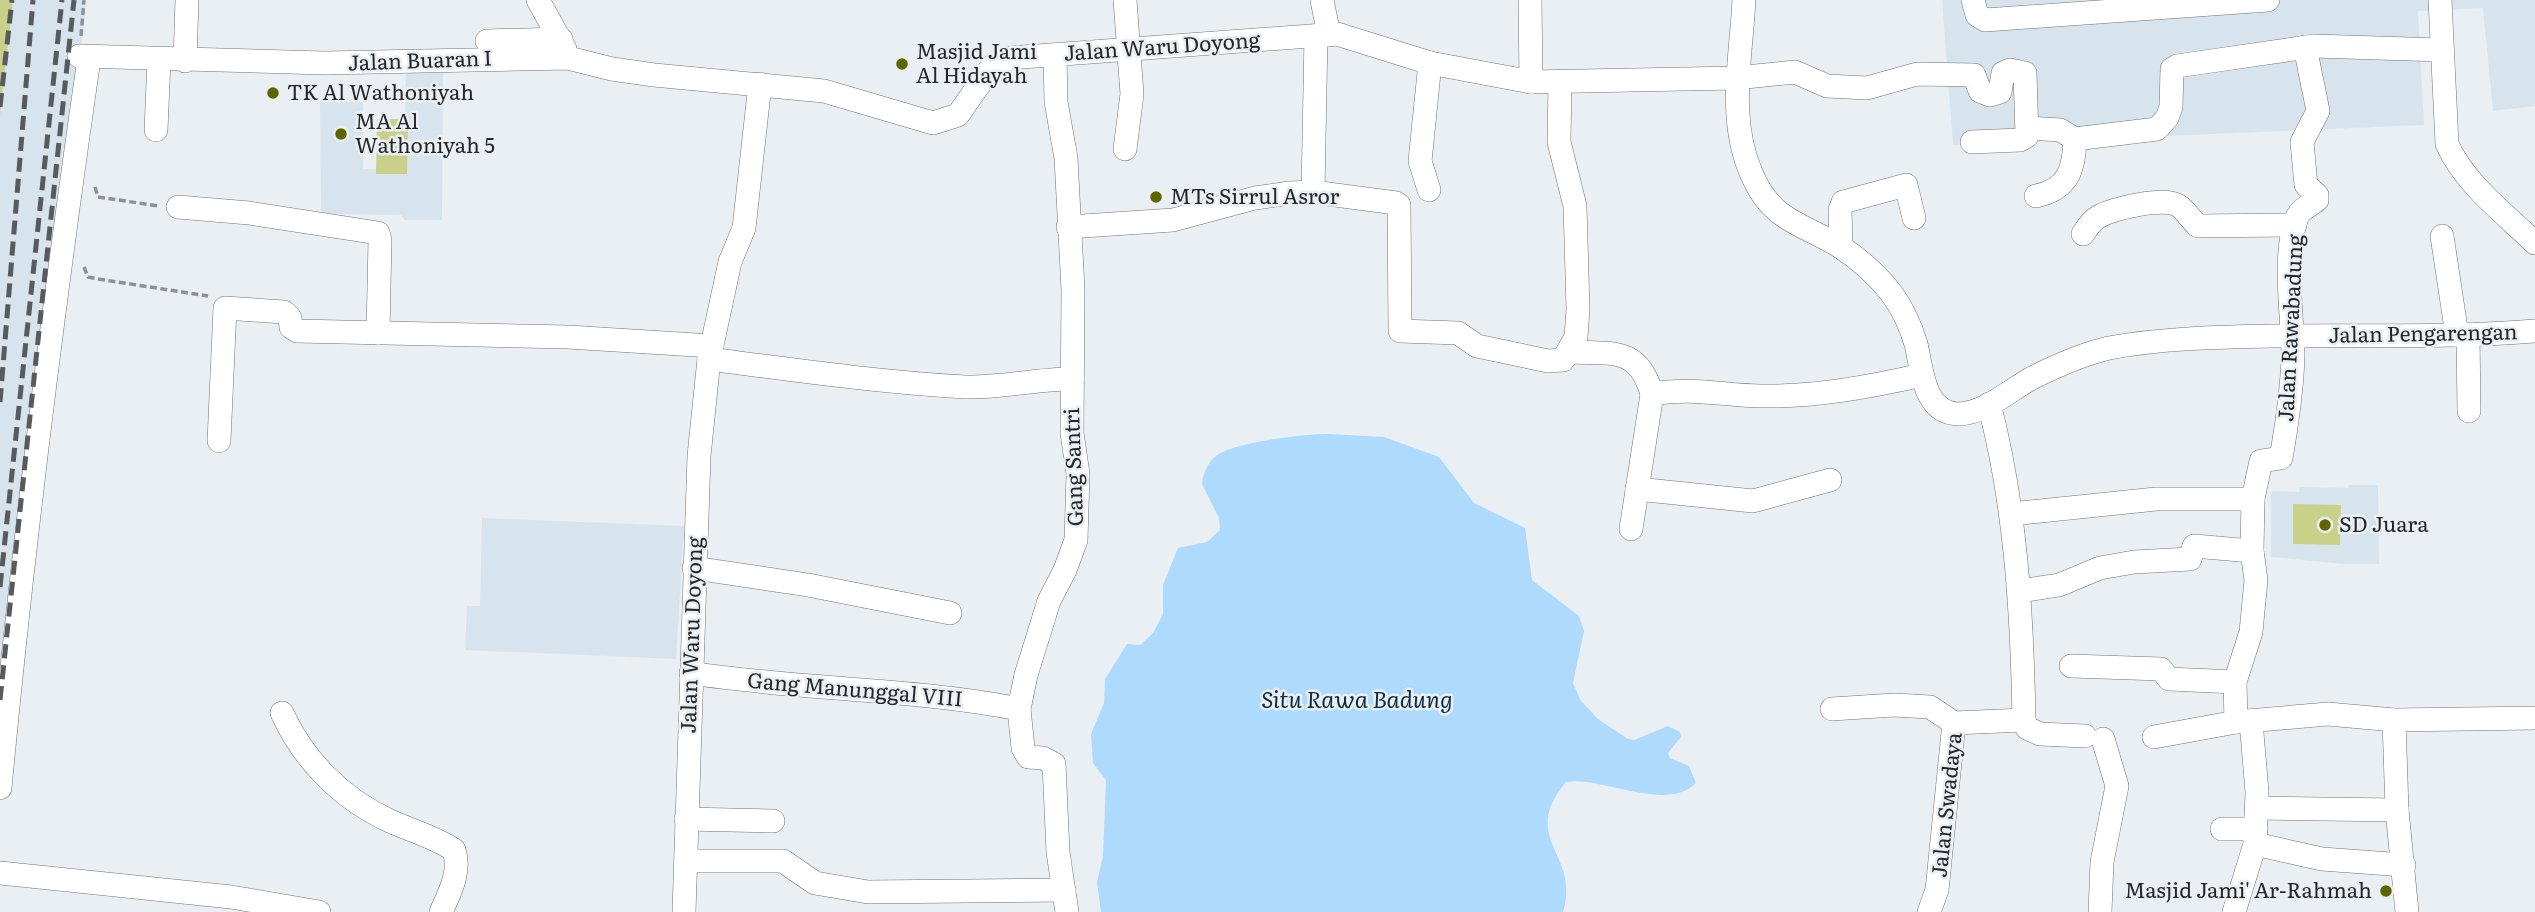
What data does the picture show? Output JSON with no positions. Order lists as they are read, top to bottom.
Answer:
{
  "streets": {
    "street": [
      "Jalan Waru Doyong",
      "Jalan Buaran I",
      "Jalan Rawabadung",
      "Jalan Pengarengan",
      "Gang Santri",
      "Gang Manunggal VIII",
      "Jalan Swadaya"
    ]
  },
  "crossings": [
    ["Jalan Waru Doyong", "Jalan Buaran I"],
    ["Jalan Waru Doyong", "Jalan Pengarengan"],
    ["Jalan Waru Doyong", "Gang Santri"],
    ["Jalan Waru Doyong", "Gang Manunggal VIII"],
    ["Jalan Rawabadung", "Jalan Pengarengan"],
    ["Gang Santri", "Gang Manunggal VIII"]
  ],
  "water": ["Situ Rawa Badung"],
  "places": [
    "Masjid Jami Al Hidayah",
    "TK Al Wathoniyah",
    "MA Al Wathoniyah 5",
    "MTs Sirrul Asror",
    "SD Juara",
    "Masjid Jami' Ar-Rahmah"
  ]
}
